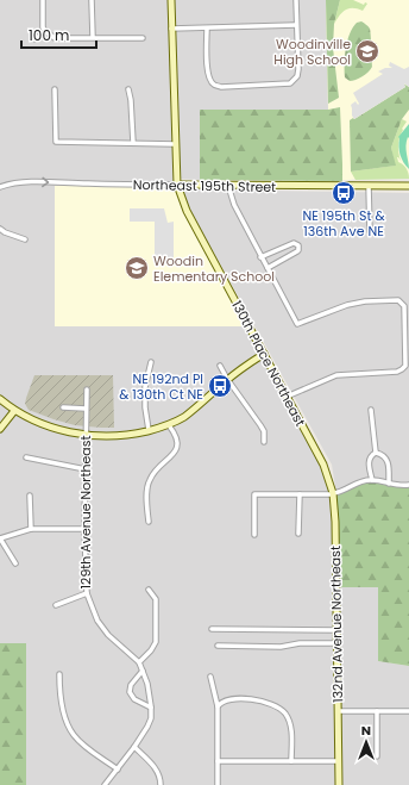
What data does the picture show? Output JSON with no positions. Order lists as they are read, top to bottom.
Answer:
{
  "streets": {
    "main road": ["Northeast 195th Street", "130th Place Northeast", "132nd Avenue Northeast"],
    "street": ["129th Avenue Northeast"]
  },
  "crossings": [
    ["Northeast 195th Street", "130th Place Northeast"],
    ["130th Place Northeast", "132nd Avenue Northeast"]
  ],
  "one_way": ["Northeast 195th Street"],
  "places": {
    "school or university": ["Woodinville High School", "Woodin Elementary School"],
    "bus stop": ["NE 195th St & 136th Ave NE", "NE 192nd Pl & 130th Ct NE"]
  },
  "scale_bar": "100 m",
  "north": "top"
}
